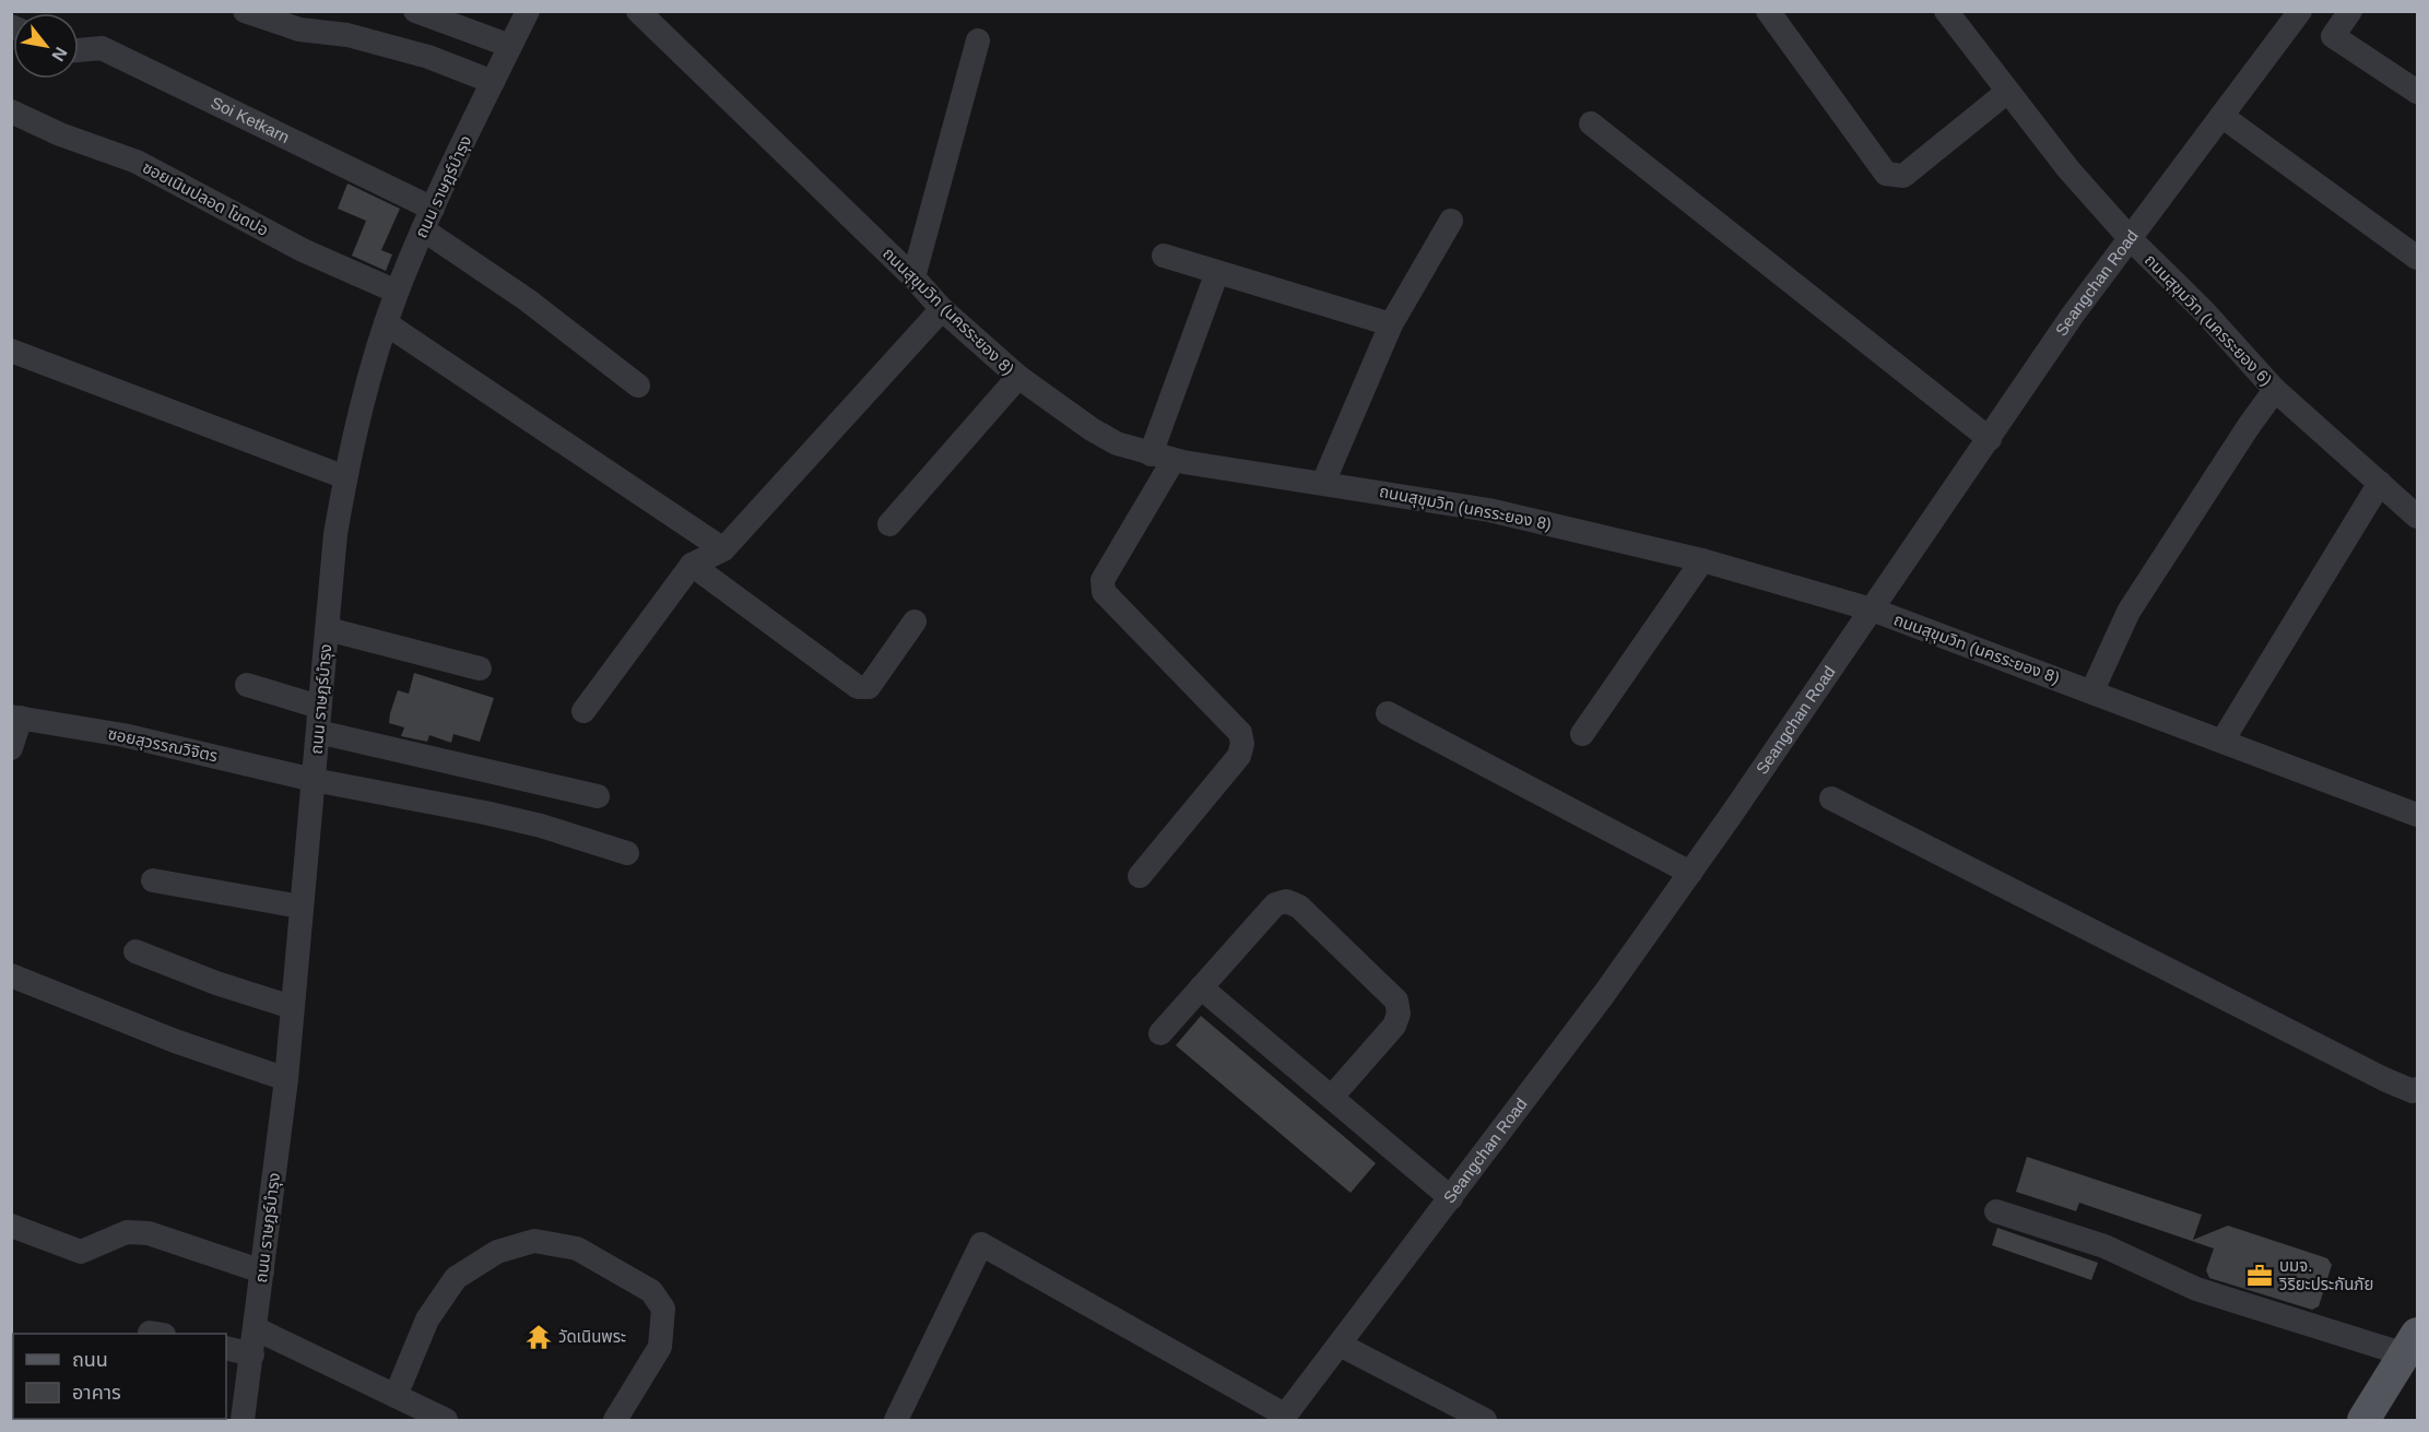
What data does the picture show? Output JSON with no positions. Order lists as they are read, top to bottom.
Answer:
{
  "streets": {
    "street": [
      "Soi Ketkarn",
      "ถนน ราษฎร์บำรุง",
      "ซอยเนินปลอด โขดปอ",
      "Seangchan Road",
      "ถนนสุขุมวิท (นครระยอง 8)",
      "ถนนสุขุมวิท (นครระยอง 6)",
      "ซอยสุวรรณวิจิตร"
    ]
  },
  "crossings": [
    ["Soi Ketkarn", "ถนน ราษฎร์บำรุง"],
    ["ถนน ราษฎร์บำรุง", "ซอยเนินปลอด โขดปอ"],
    ["ถนน ราษฎร์บำรุง", "ซอยสุวรรณวิจิตร"],
    ["Seangchan Road", "ถนนสุขุมวิท (นครระยอง 8)"],
    ["Seangchan Road", "ถนนสุขุมวิท (นครระยอง 6)"]
  ],
  "places": {
    "office": ["บมจ. วิริยะประกันภัย"],
    "temple": ["วัดเนินพระ"]
  },
  "legend": ["ถนน", "อาคาร"],
  "north": "bottom right"
}
